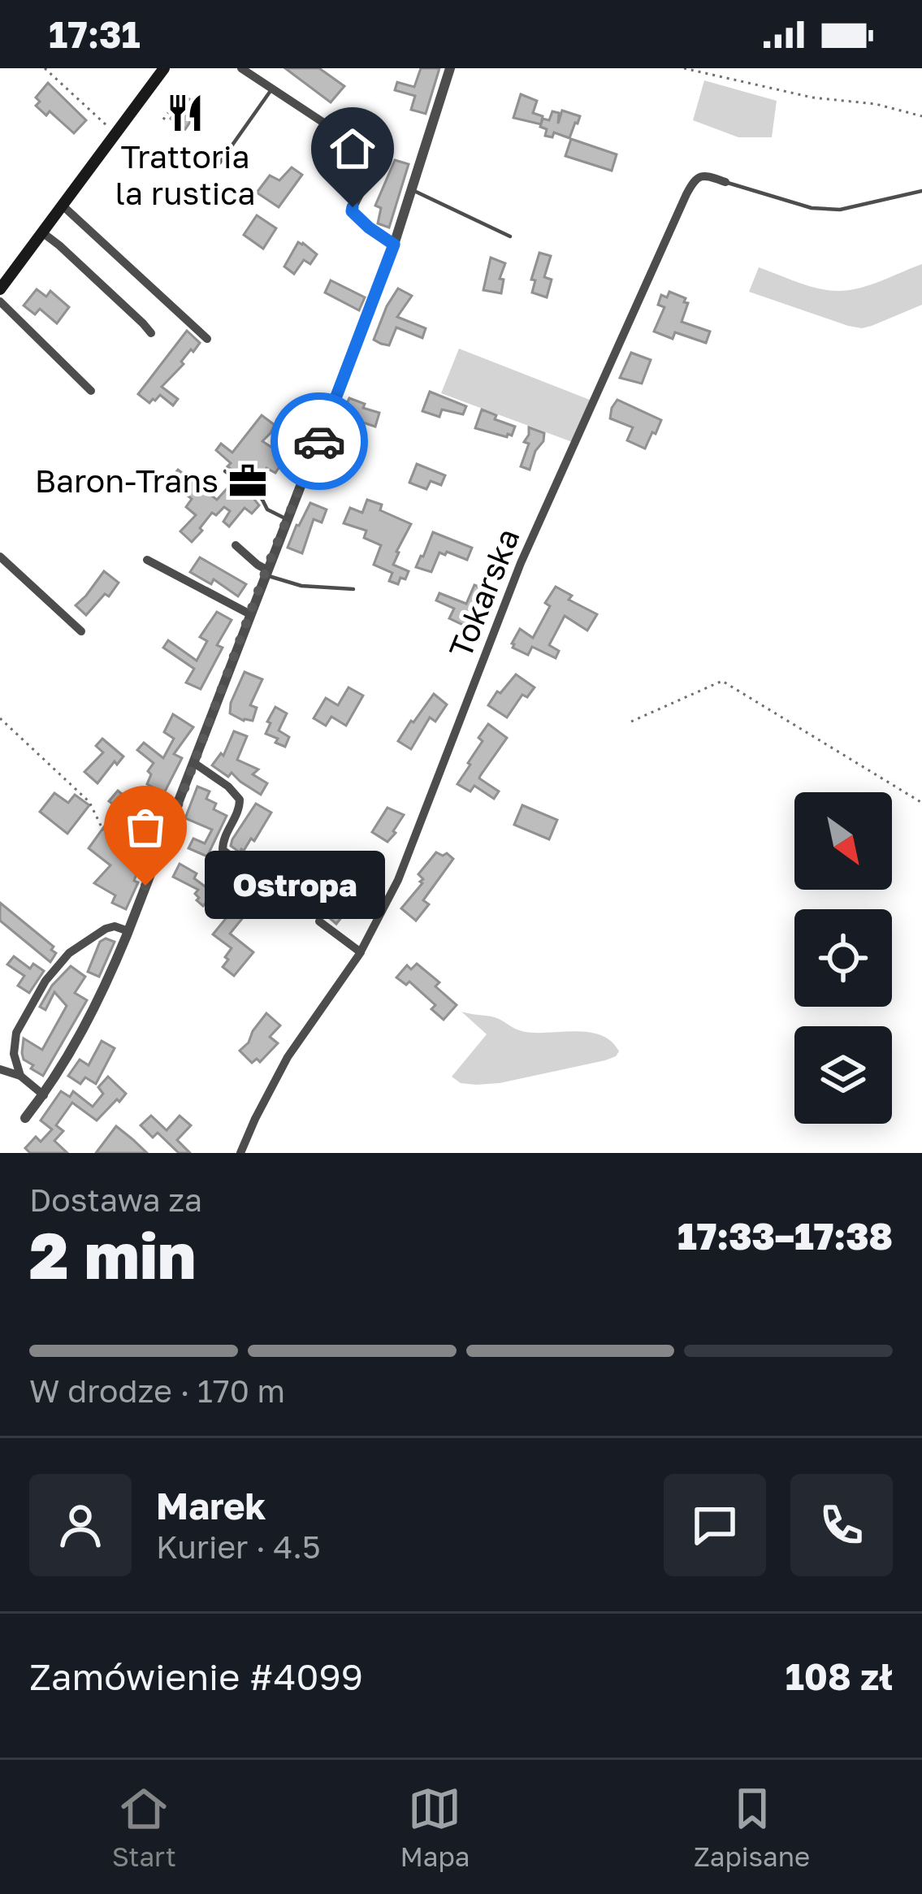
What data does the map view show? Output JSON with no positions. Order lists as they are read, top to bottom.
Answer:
{
  "streets": {
    "street": ["Tokarska"]
  },
  "places": {
    "restaurant": ["Trattoria la rustica"],
    "office": ["Baron-Trans"],
    "other": ["Ostropa"]
  },
  "north": "bottom right",
  "page": {
    "status": "17:31",
    "bubble": "Ostropa",
    "heading": ["2 min", "Dostawa za", "17:33–17:38"],
    "panel": [
      "Marek",
      "Kurier · 4.5",
      "Zamówienie #4099",
      "108 zł"
    ],
    "bar": "W drodze · 170 m",
    "tabs": ["Start", "Mapa", "Zapisane"]
  }
}
